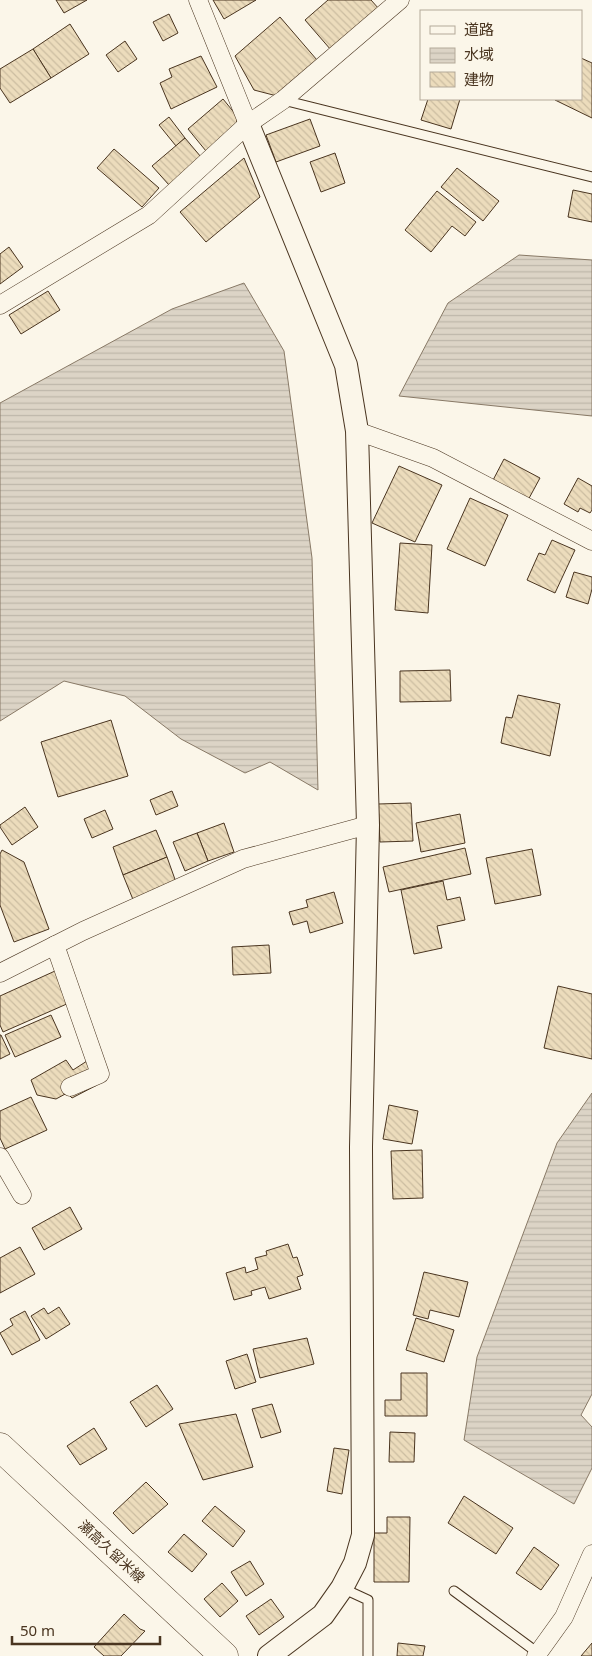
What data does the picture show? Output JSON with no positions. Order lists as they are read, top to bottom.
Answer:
{
  "streets": {
    "main road": ["瀬高久留米線"]
  },
  "legend": ["道路", "水域", "建物"],
  "scale_bar": "50 m"
}
